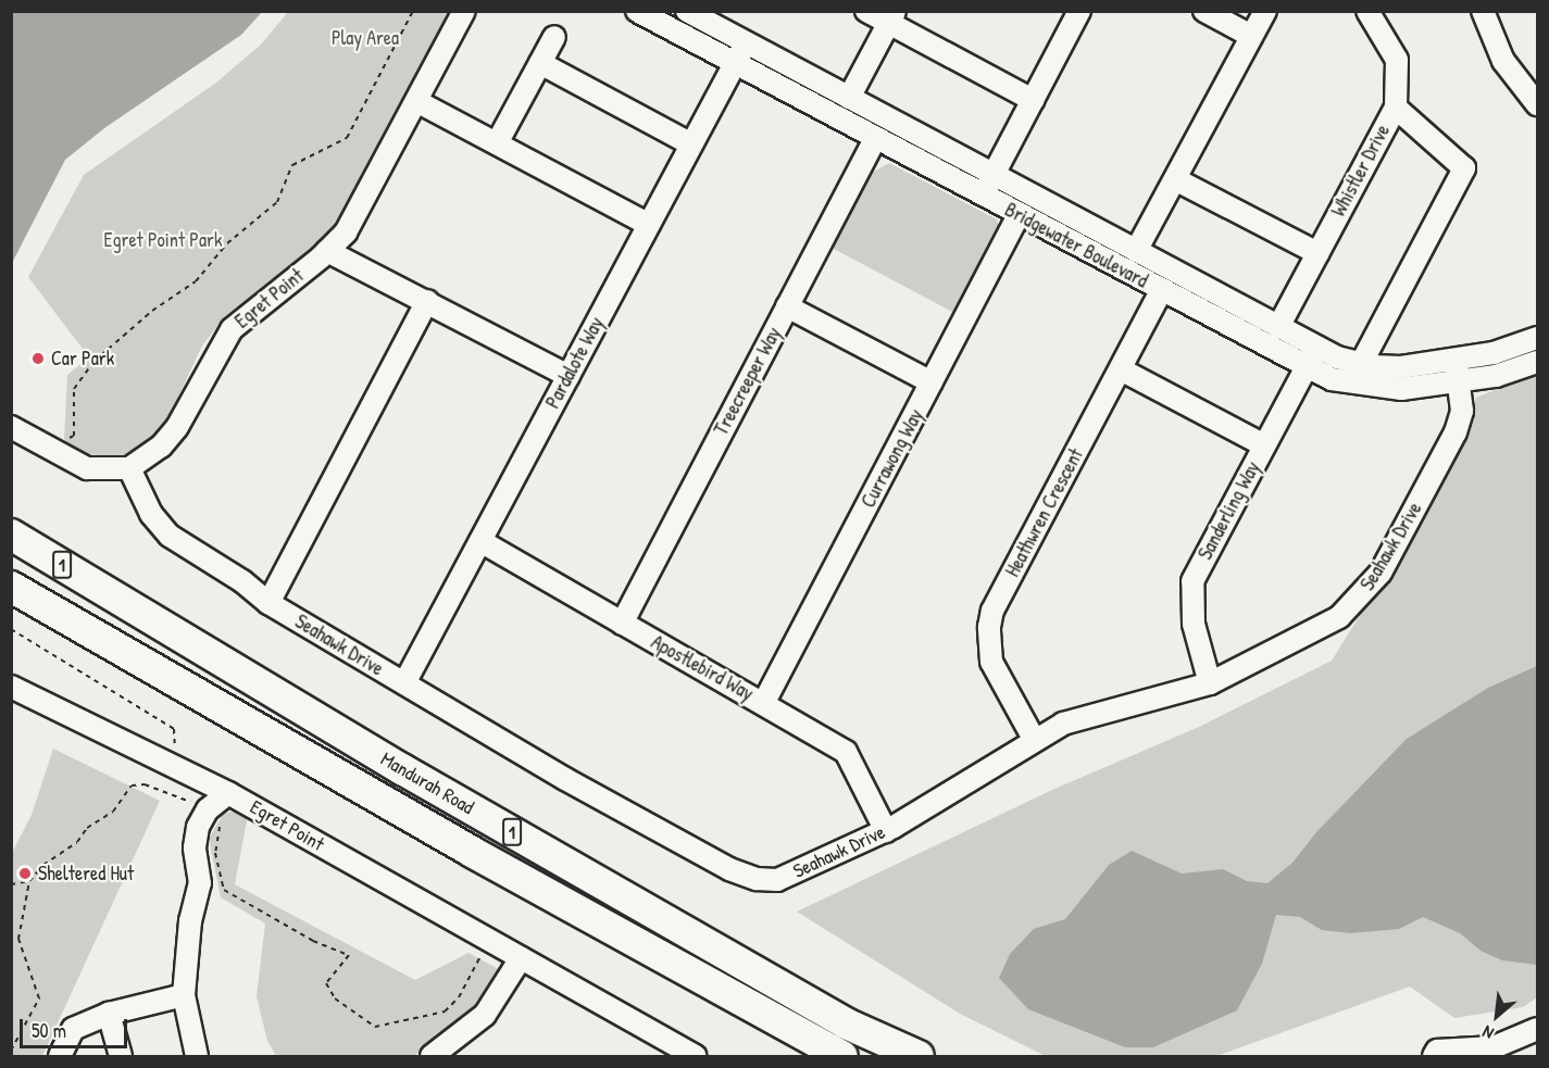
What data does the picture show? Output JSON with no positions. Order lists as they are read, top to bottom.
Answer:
{
  "streets": {
    "highway": ["1", "Mandurah Road"],
    "street": [
      "Whistler Drive",
      "Bridgewater Boulevard",
      "Egret Point",
      "Pardalote Way",
      "Treecreeper Way",
      "Currawong Way",
      "Sanderling Way",
      "Heathwren Crescent",
      "Seahawk Drive",
      "Apostlebird Way"
    ]
  },
  "crossings": [
    ["Whistler Drive", "Bridgewater Boulevard"],
    ["Bridgewater Boulevard", "Pardalote Way"],
    ["Bridgewater Boulevard", "Treecreeper Way"],
    ["Bridgewater Boulevard", "Currawong Way"],
    ["Bridgewater Boulevard", "Sanderling Way"],
    ["Bridgewater Boulevard", "Heathwren Crescent"],
    ["Bridgewater Boulevard", "Seahawk Drive"],
    ["Egret Point", "Seahawk Drive"],
    ["Pardalote Way", "Seahawk Drive"],
    ["Pardalote Way", "Apostlebird Way"],
    ["Treecreeper Way", "Apostlebird Way"],
    ["Currawong Way", "Apostlebird Way"],
    ["Sanderling Way", "Seahawk Drive"],
    ["Heathwren Crescent", "Seahawk Drive"],
    ["Seahawk Drive", "Apostlebird Way"]
  ],
  "parks": ["Play Area", "Egret Point Park"],
  "places": ["Car Park", "Sheltered Hut"],
  "scale_bar": "50 m",
  "north": "bottom left"
}
